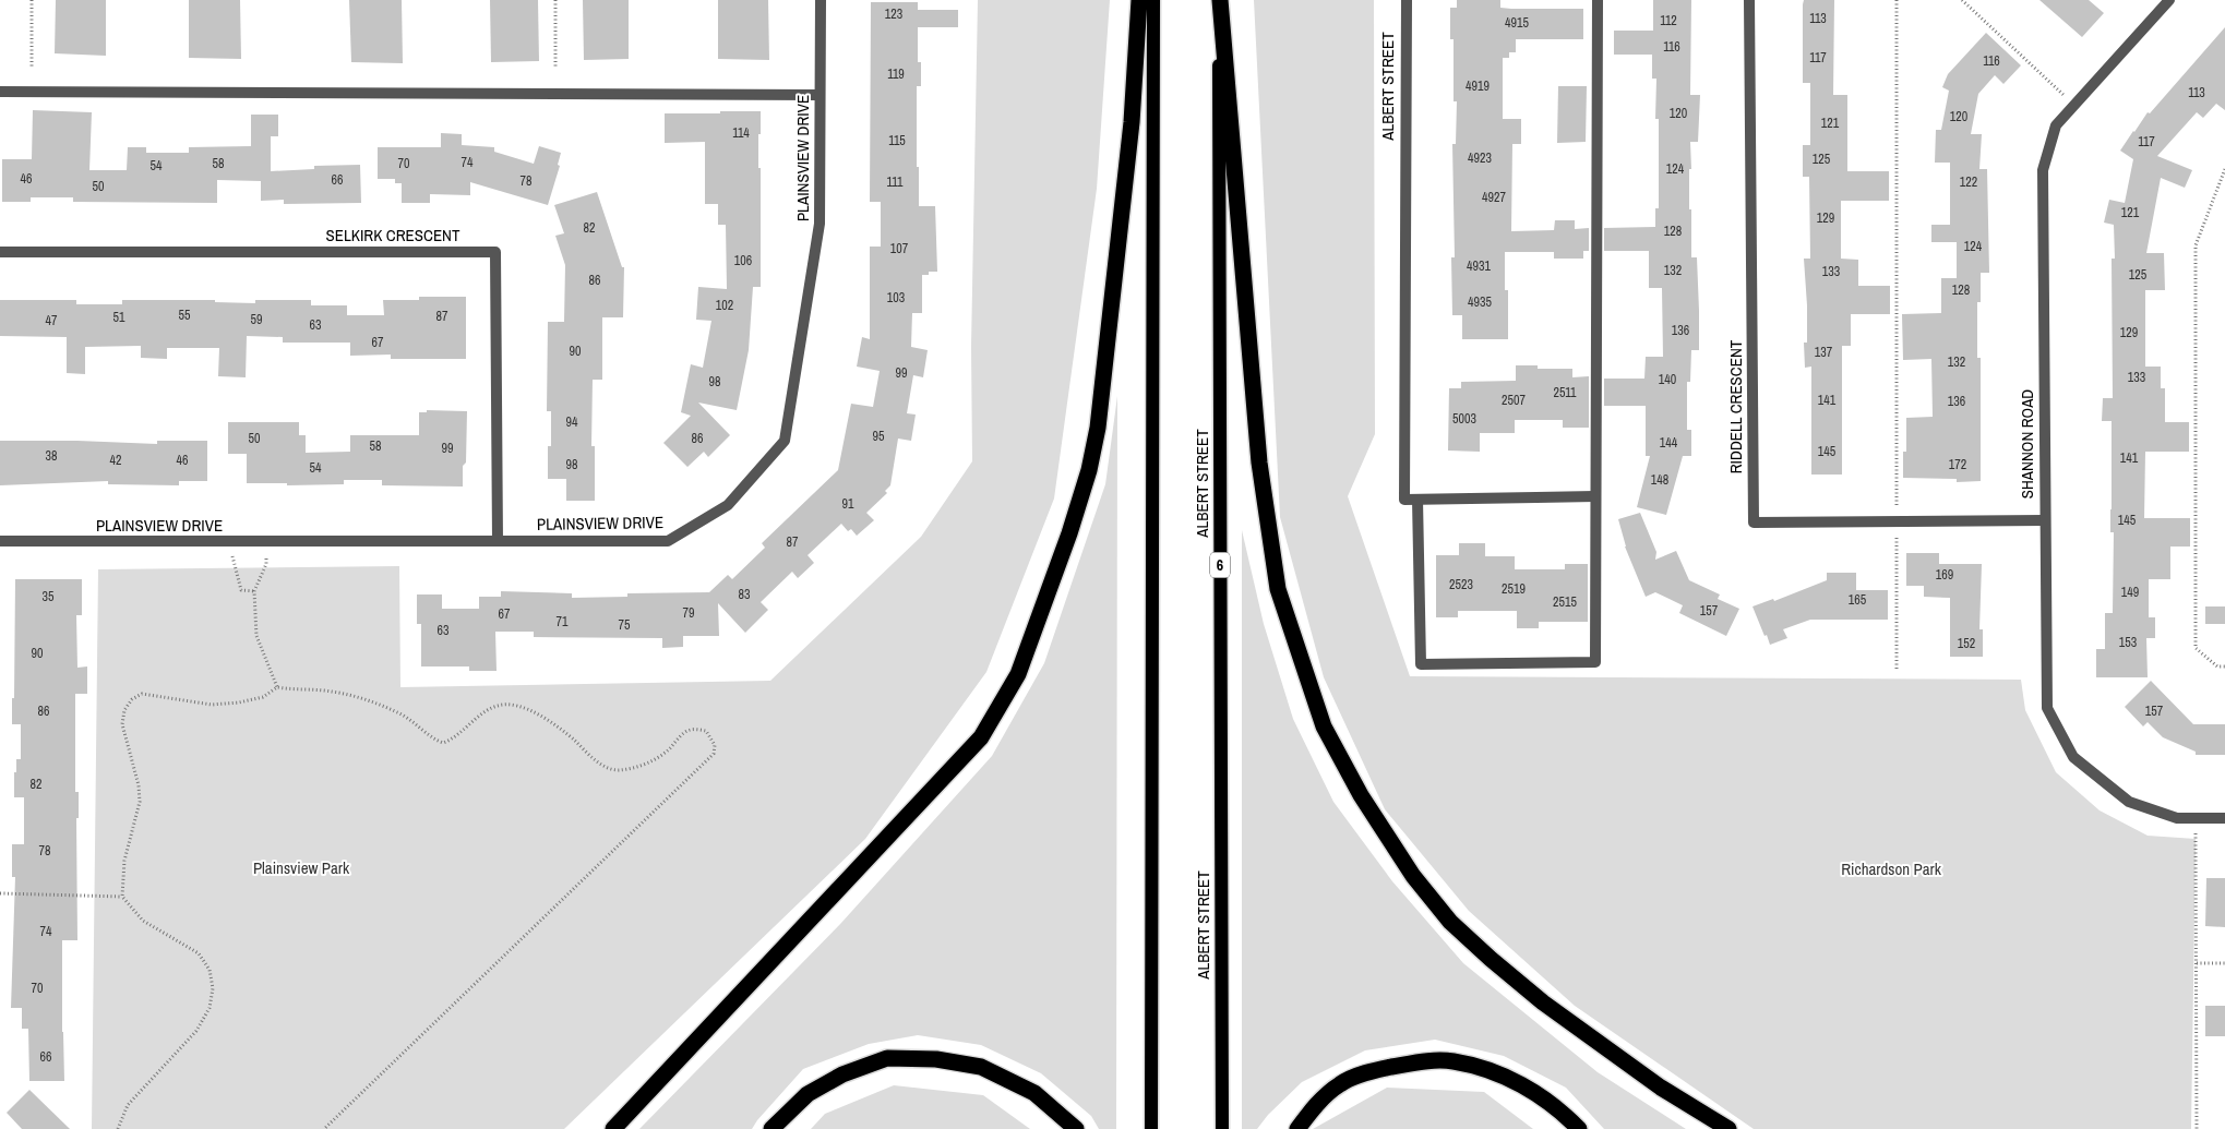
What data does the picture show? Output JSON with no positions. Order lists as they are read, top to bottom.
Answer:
{
  "streets": {
    "main road": ["ALBERT STREET", "6"],
    "street": [
      "PLAINSVIEW DRIVE",
      "SELKIRK CRESCENT",
      "RIDDELL CRESCENT",
      "SHANNON ROAD"
    ]
  },
  "crossings": [
    ["PLAINSVIEW DRIVE", "SELKIRK CRESCENT"],
    ["RIDDELL CRESCENT", "SHANNON ROAD"]
  ],
  "parks": ["Plainsview Park", "Richardson Park"],
  "house_numbers": [
    "123",
    "113",
    "112",
    "4915",
    "116",
    "117",
    "116",
    "119",
    "4919",
    "113",
    "120",
    "120",
    "121",
    "114",
    "115",
    "117",
    "4923",
    "125",
    "74",
    "58",
    "70",
    "54",
    "124",
    "46",
    "66",
    "78",
    "111",
    "122",
    "50",
    "4927",
    "121",
    "129",
    "82",
    "128",
    "124",
    "107",
    "106",
    "4931",
    "132",
    "133",
    "125",
    "86",
    "128",
    "103",
    "4935",
    "102",
    "55",
    "87",
    "51",
    "59",
    "47",
    "63",
    "136",
    "129",
    "67",
    "90",
    "137",
    "132",
    "99",
    "133",
    "140",
    "98",
    "2511",
    "2507",
    "141",
    "136",
    "5003",
    "94",
    "95",
    "50",
    "86",
    "144",
    "58",
    "99",
    "145",
    "38",
    "141",
    "42",
    "46",
    "98",
    "172",
    "54",
    "148",
    "91",
    "145",
    "87",
    "169",
    "2523",
    "2519",
    "149",
    "83",
    "35",
    "165",
    "2515",
    "157",
    "79",
    "67",
    "71",
    "75",
    "63",
    "153",
    "152",
    "90",
    "86",
    "157",
    "82",
    "78",
    "74",
    "70",
    "66"
  ]
}
